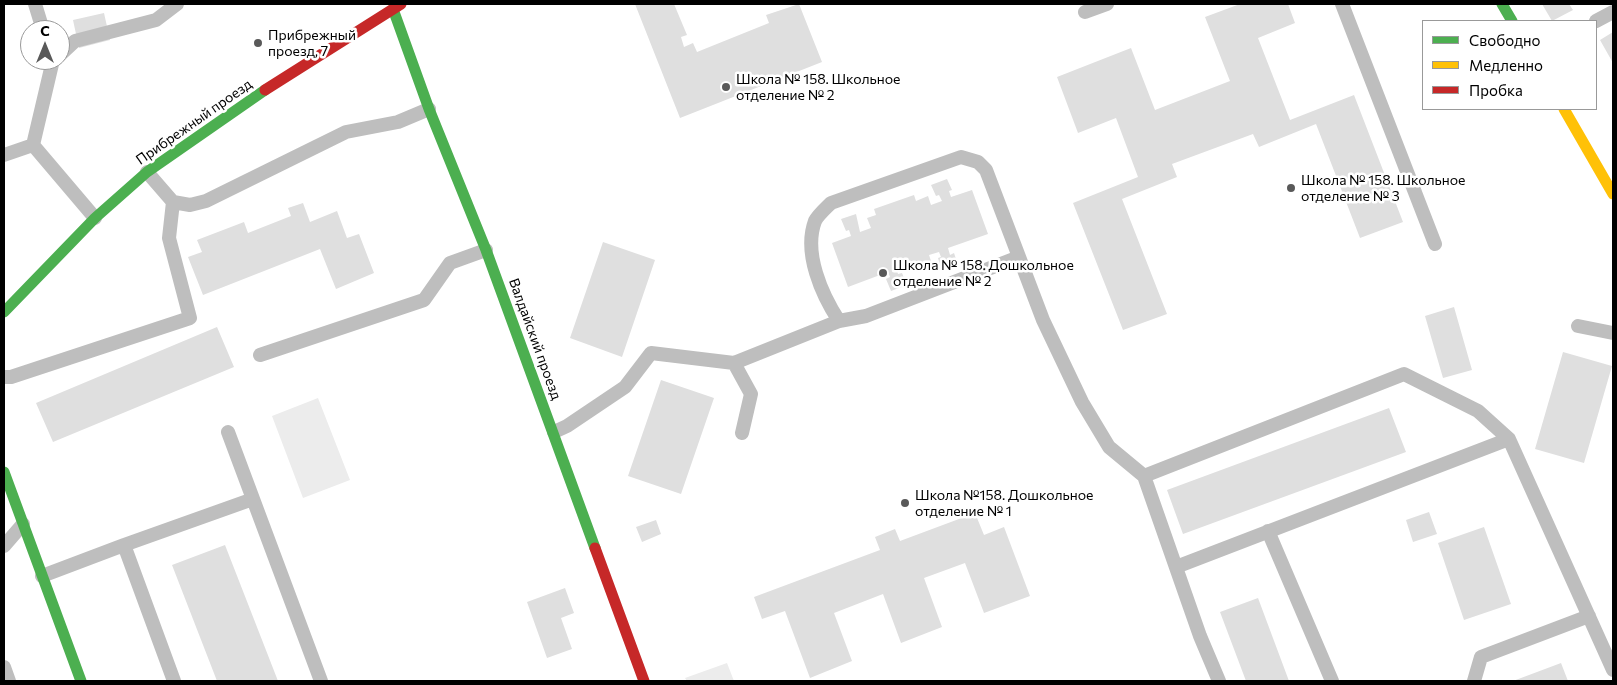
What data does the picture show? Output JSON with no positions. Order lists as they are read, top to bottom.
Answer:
{
  "streets": {
    "street": ["Прибрежный проезд", "Валдайский проезд"]
  },
  "crossings": [
    ["Прибрежный проезд", "Валдайский проезд"]
  ],
  "places": [
    "Прибрежный проезд, 7",
    "Школа № 158. Школьное отделение № 2",
    "Школа № 158. Школьное отделение № 3",
    "Школа № 158. Дошкольное отделение № 2",
    "Школа №158. Дошкольное отделение № 1"
  ],
  "legend": ["Свободно", "Медленно", "Пробка"],
  "north": "top"
}
